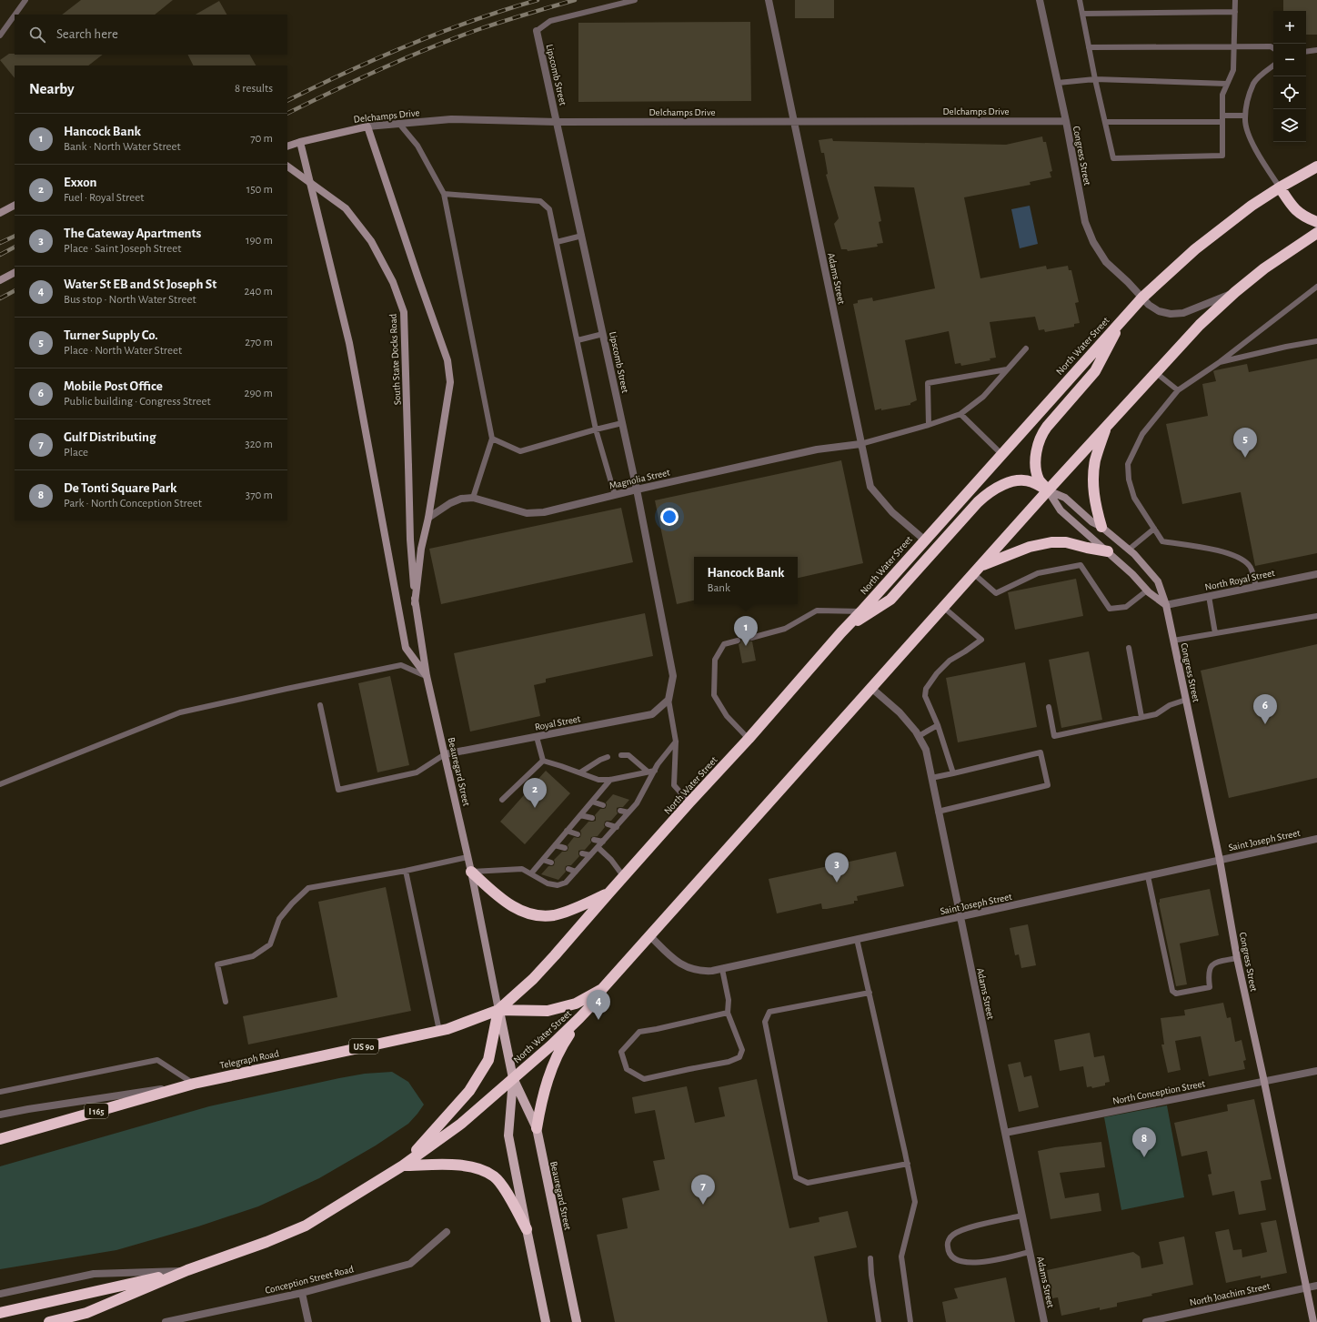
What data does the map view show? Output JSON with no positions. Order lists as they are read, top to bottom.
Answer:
{
  "streets": {
    "highway": [
      "North Water Street",
      "US 90",
      "Telegraph Road",
      "I 165"
    ],
    "main road": ["Beauregard Street"],
    "street": [
      "Lipscomb Street",
      "Delchamps Drive",
      "Congress Street",
      "Adams Street",
      "South State Docks Road",
      "Magnolia Street",
      "North Royal Street",
      "Royal Street",
      "Saint Joseph Street",
      "North Conception Street",
      "Conception Street Road",
      "North Joachim Street"
    ]
  },
  "crossings": [
    ["Lipscomb Street", "Delchamps Drive"],
    ["Lipscomb Street", "Magnolia Street"],
    ["Lipscomb Street", "Royal Street"],
    ["Delchamps Drive", "Congress Street"],
    ["Delchamps Drive", "Adams Street"],
    ["Congress Street", "North Water Street"],
    ["Congress Street", "North Royal Street"],
    ["Congress Street", "Saint Joseph Street"],
    ["Congress Street", "North Conception Street"],
    ["Congress Street", "North Joachim Street"],
    ["Adams Street", "North Water Street"],
    ["Adams Street", "Magnolia Street"],
    ["Adams Street", "Saint Joseph Street"],
    ["Adams Street", "North Conception Street"],
    ["North Water Street", "Beauregard Street"],
    ["North Water Street", "Saint Joseph Street"],
    ["North Water Street", "Telegraph Road"],
    ["South State Docks Road", "Beauregard Street"],
    ["Royal Street", "Beauregard Street"],
    ["Beauregard Street", "Telegraph Road"],
    ["Telegraph Road", "I 165"]
  ],
  "page": {
    "map_buttons": ["+", "−"],
    "search": "Search here",
    "heading": ["Nearby", "8 results"],
    "list": [
      {
        "mark": "1",
        "name": "Hancock Bank",
        "note": "Bank · North Water Street",
        "value": "70 m"
      },
      {
        "mark": "2",
        "name": "Exxon",
        "note": "Fuel · Royal Street",
        "value": "150 m"
      },
      {
        "mark": "3",
        "name": "The Gateway Apartments",
        "note": "Place · Saint Joseph Street",
        "value": "190 m"
      },
      {
        "mark": "4",
        "name": "Water St EB and St Joseph St",
        "note": "Bus stop · North Water Street",
        "value": "240 m"
      },
      {
        "mark": "5",
        "name": "Turner Supply Co.",
        "note": "Place · North Water Street",
        "value": "270 m"
      },
      {
        "mark": "6",
        "name": "Mobile Post Office",
        "note": "Public building · Congress Street",
        "value": "290 m"
      },
      {
        "mark": "7",
        "name": "Gulf Distributing",
        "note": "Place",
        "value": "320 m"
      },
      {
        "mark": "8",
        "name": "De Tonti Square Park",
        "note": "Park · North Conception Street",
        "value": "370 m"
      }
    ],
    "pins": [
      "5",
      "1",
      "6",
      "2",
      "3",
      "4",
      "8",
      "7"
    ],
    "popup": ["Hancock Bank", "Bank"]
  }
}
